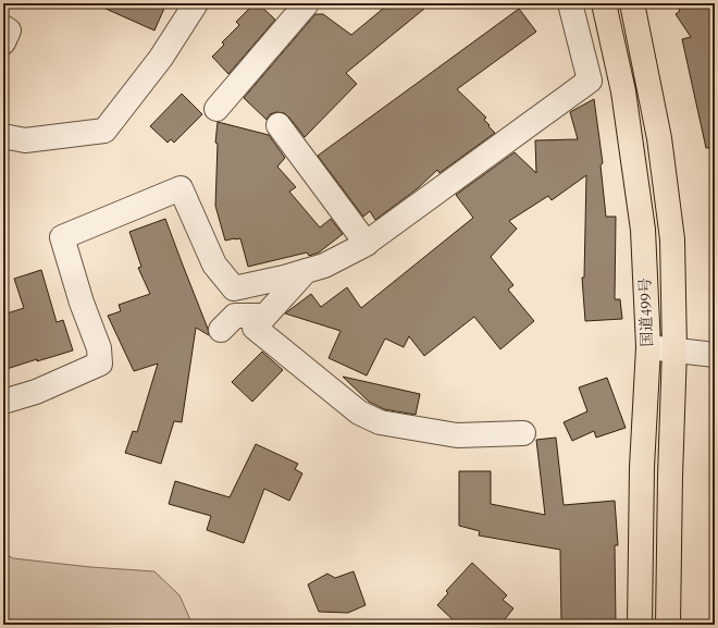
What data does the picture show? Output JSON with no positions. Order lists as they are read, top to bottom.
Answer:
{
  "streets": {
    "highway": ["国道499号"]
  }
}
